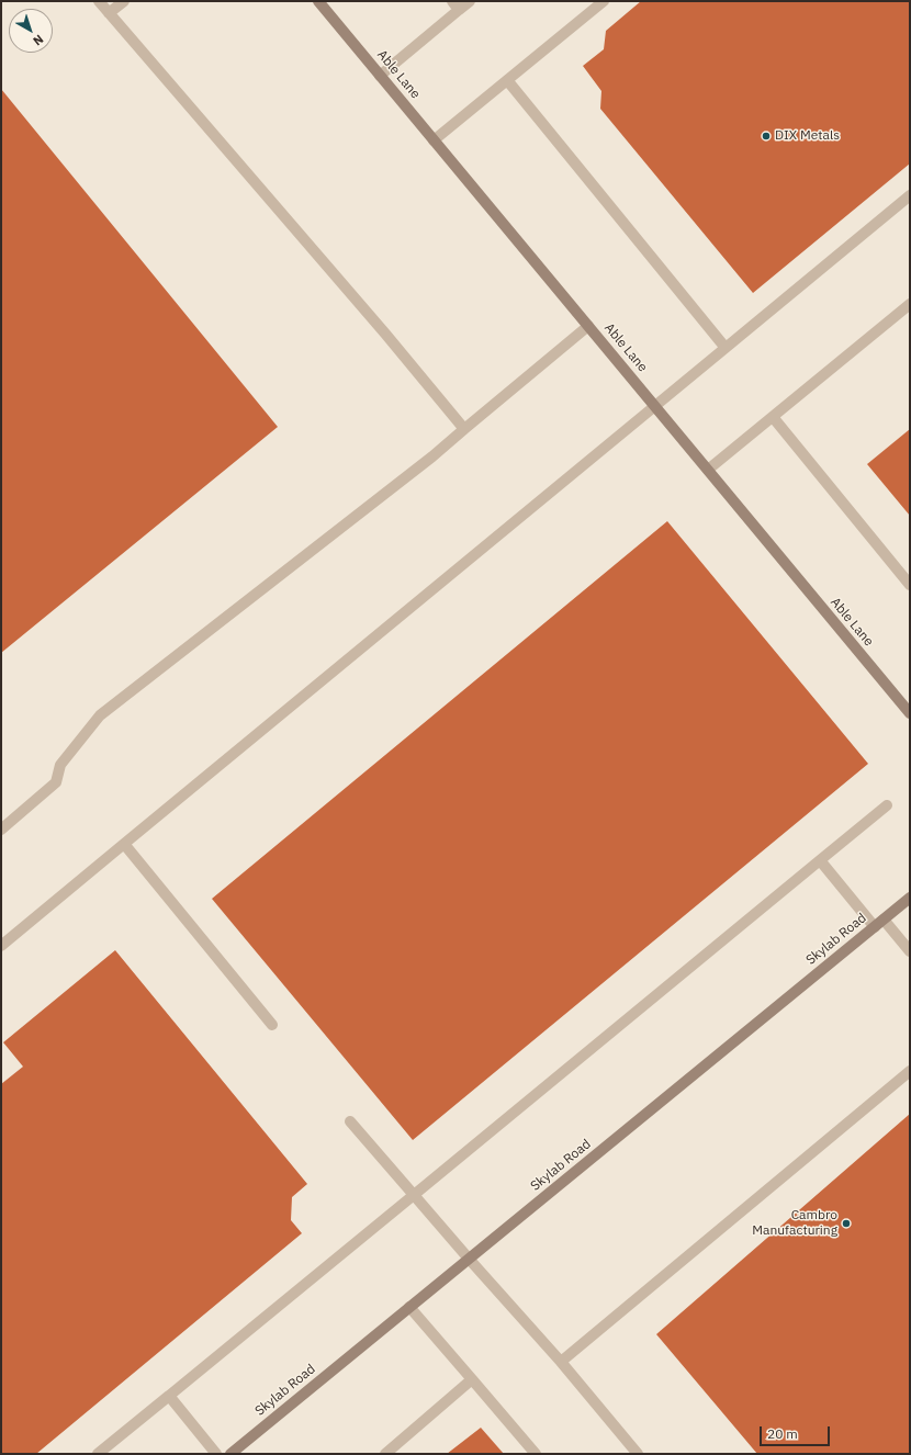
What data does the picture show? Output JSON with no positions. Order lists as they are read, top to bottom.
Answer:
{
  "streets": {
    "street": ["Able Lane", "Skylab Road"]
  },
  "places": ["DIX Metals", "Cambro Manufacturing"],
  "scale_bar": "20 m",
  "north": "bottom right"
}
